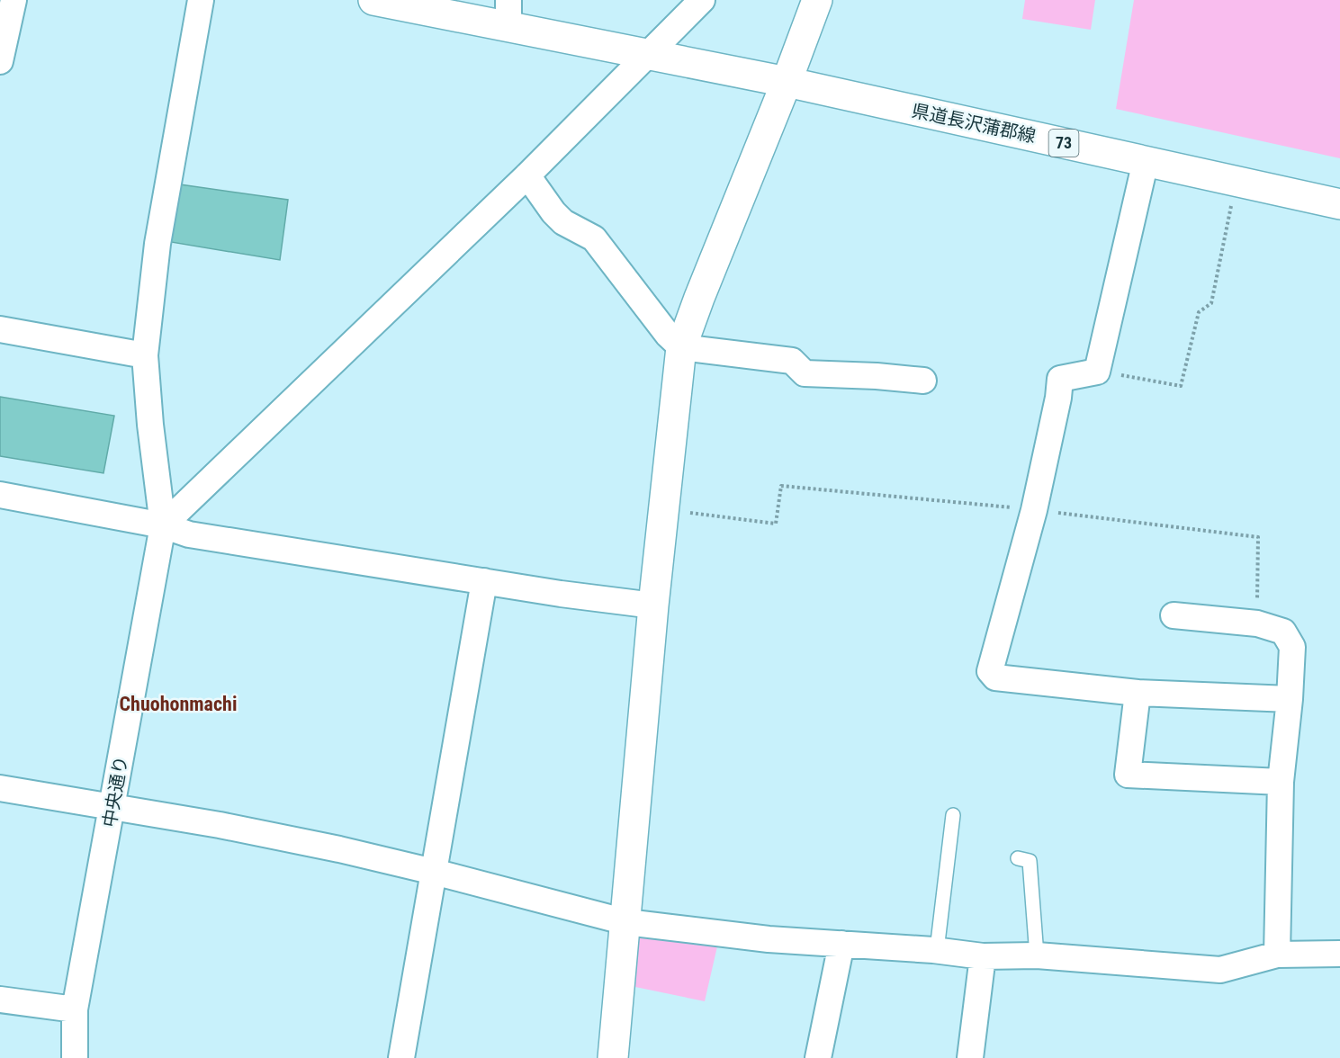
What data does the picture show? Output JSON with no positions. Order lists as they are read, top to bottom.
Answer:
{
  "streets": {
    "street": ["県道長沢蒲郡線", "73", "中央通り"]
  },
  "districts": ["Chuohonmachi"]
}
